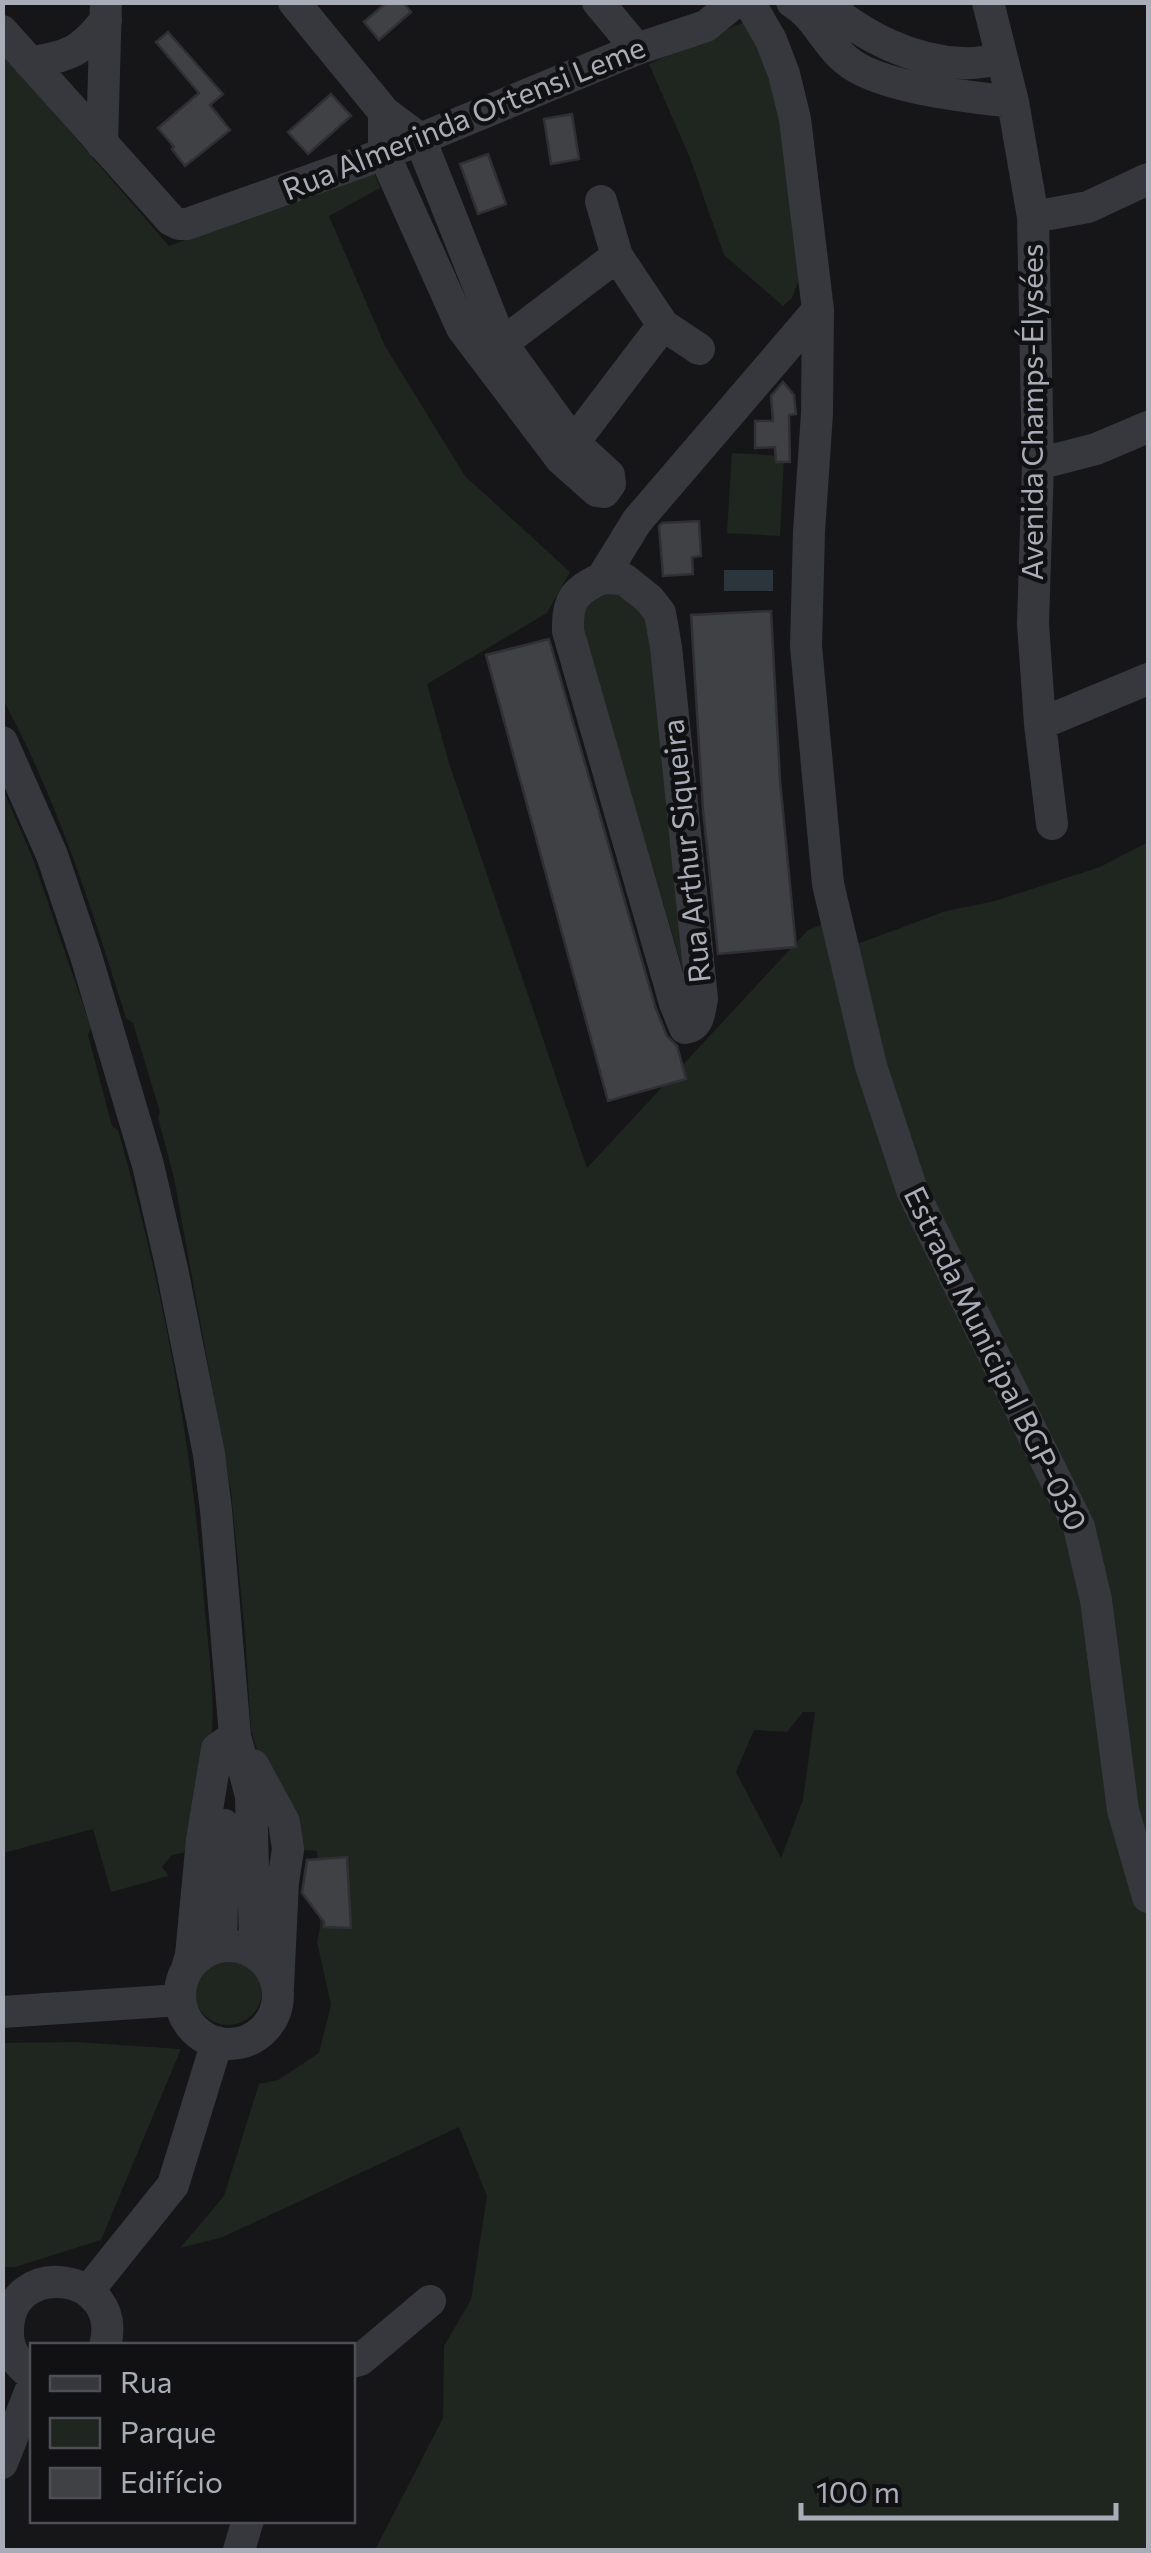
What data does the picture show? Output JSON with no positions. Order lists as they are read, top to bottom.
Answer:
{
  "streets": {
    "street": [
      "Rua Almerinda Ortensi Leme",
      "Avenida Champs-Élysées",
      "Rua Arthur Siqueira",
      "Estrada Municipal BGP-030"
    ]
  },
  "crossings": [
    ["Rua Arthur Siqueira", "Estrada Municipal BGP-030"]
  ],
  "legend": ["Rua", "Parque", "Edifício"],
  "scale_bar": "100 m"
}
